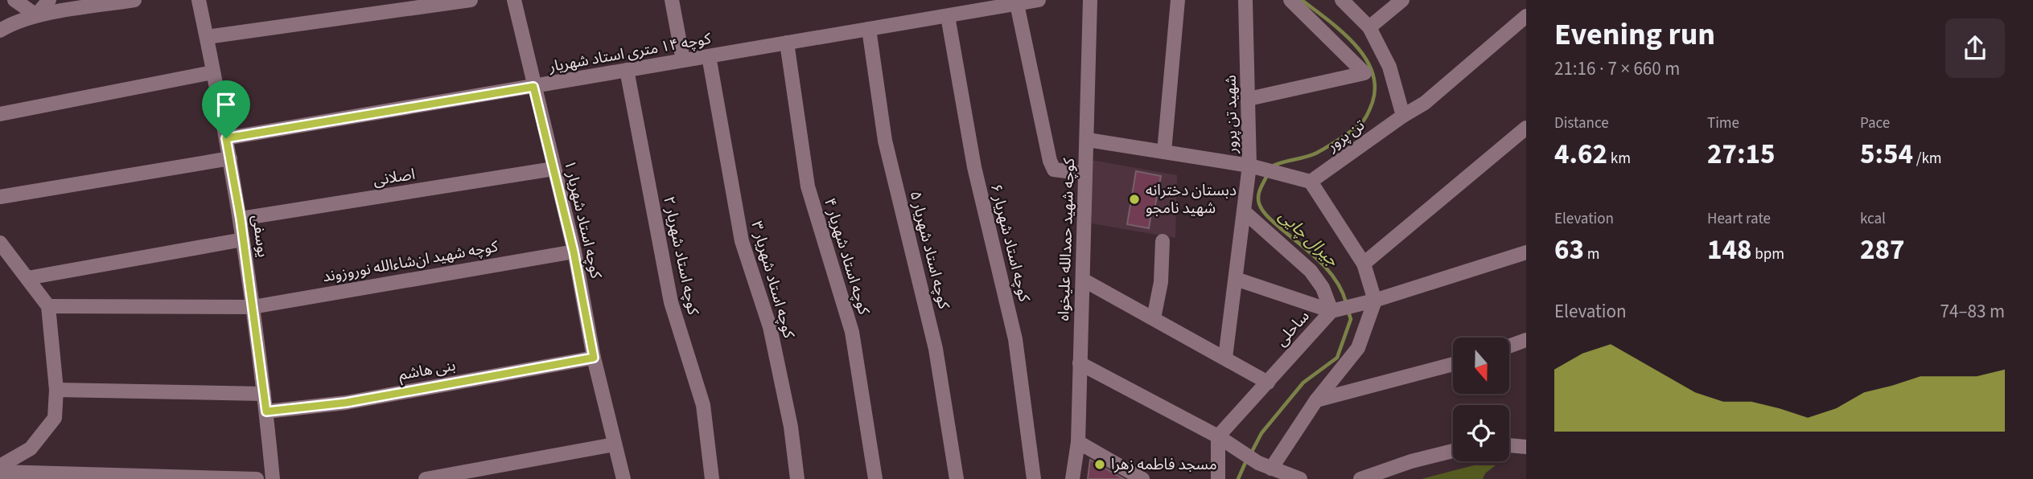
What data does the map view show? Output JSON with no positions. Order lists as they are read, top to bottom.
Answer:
{
  "streets": {
    "street": [
      "کوچه ۱۴ متری استاد شهریار",
      "شهید تن پرور",
      "تن پرور",
      "اصلانی",
      "کوچه استاد شهریار ۱",
      "یوسفی",
      "کوچه شهید حمدالله علیخواه",
      "کوچه استاد شهریار ۶",
      "کوچه استاد شهریار ۵",
      "کوچه استاد شهریار ۲",
      "کوچه استاد شهریار ۴",
      "کوچه شهید ان‌شاءالله نوروزوند",
      "کوچه استاد شهریار ۳",
      "ساحلی",
      "بنی هاشم"
    ]
  },
  "crossings": [
    ["کوچه ۱۴ متری استاد شهریار", "کوچه استاد شهریار ۱"],
    ["کوچه ۱۴ متری استاد شهریار", "یوسفی"],
    ["کوچه ۱۴ متری استاد شهریار", "کوچه استاد شهریار ۶"],
    ["کوچه ۱۴ متری استاد شهریار", "کوچه استاد شهریار ۵"],
    ["کوچه ۱۴ متری استاد شهریار", "کوچه استاد شهریار ۲"],
    ["کوچه ۱۴ متری استاد شهریار", "کوچه استاد شهریار ۴"],
    ["کوچه ۱۴ متری استاد شهریار", "کوچه استاد شهریار ۳"],
    ["شهید تن پرور", "کوچه شهید حمدالله علیخواه"],
    ["اصلانی", "کوچه استاد شهریار ۱"],
    ["اصلانی", "یوسفی"],
    ["کوچه استاد شهریار ۱", "کوچه شهید ان‌شاءالله نوروزوند"],
    ["کوچه استاد شهریار ۱", "بنی هاشم"],
    ["یوسفی", "کوچه شهید ان‌شاءالله نوروزوند"],
    ["یوسفی", "بنی هاشم"]
  ],
  "water": ["جیرال چایی"],
  "places": ["دبستان دخترانه شهید نامجو", "مسجد فاطمه زهرا"],
  "north": "bottom",
  "page": {
    "heading": ["Evening run", "21:16 · 7 × 660 m"],
    "stats": [
      ["Distance", "4.62 km"],
      ["Time", "27:15"],
      ["Pace", "5:54 /km"],
      ["Elevation", "63 m"],
      ["Heart rate", "148 bpm"],
      ["kcal", "287"]
    ],
    "chart": ["Elevation", "74–83 m"]
  }
}
